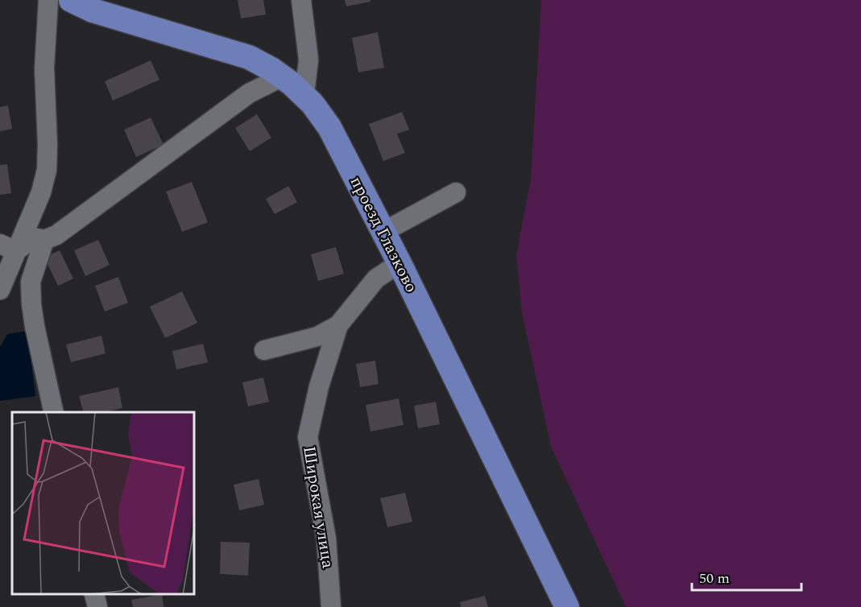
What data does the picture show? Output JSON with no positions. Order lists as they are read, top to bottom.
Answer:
{
  "streets": {
    "main road": ["проезд Глазково"],
    "street": ["Широкая улица"]
  },
  "crossings": [
    ["проезд Глазково", "Широкая улица"]
  ],
  "scale_bar": "50 m"
}
